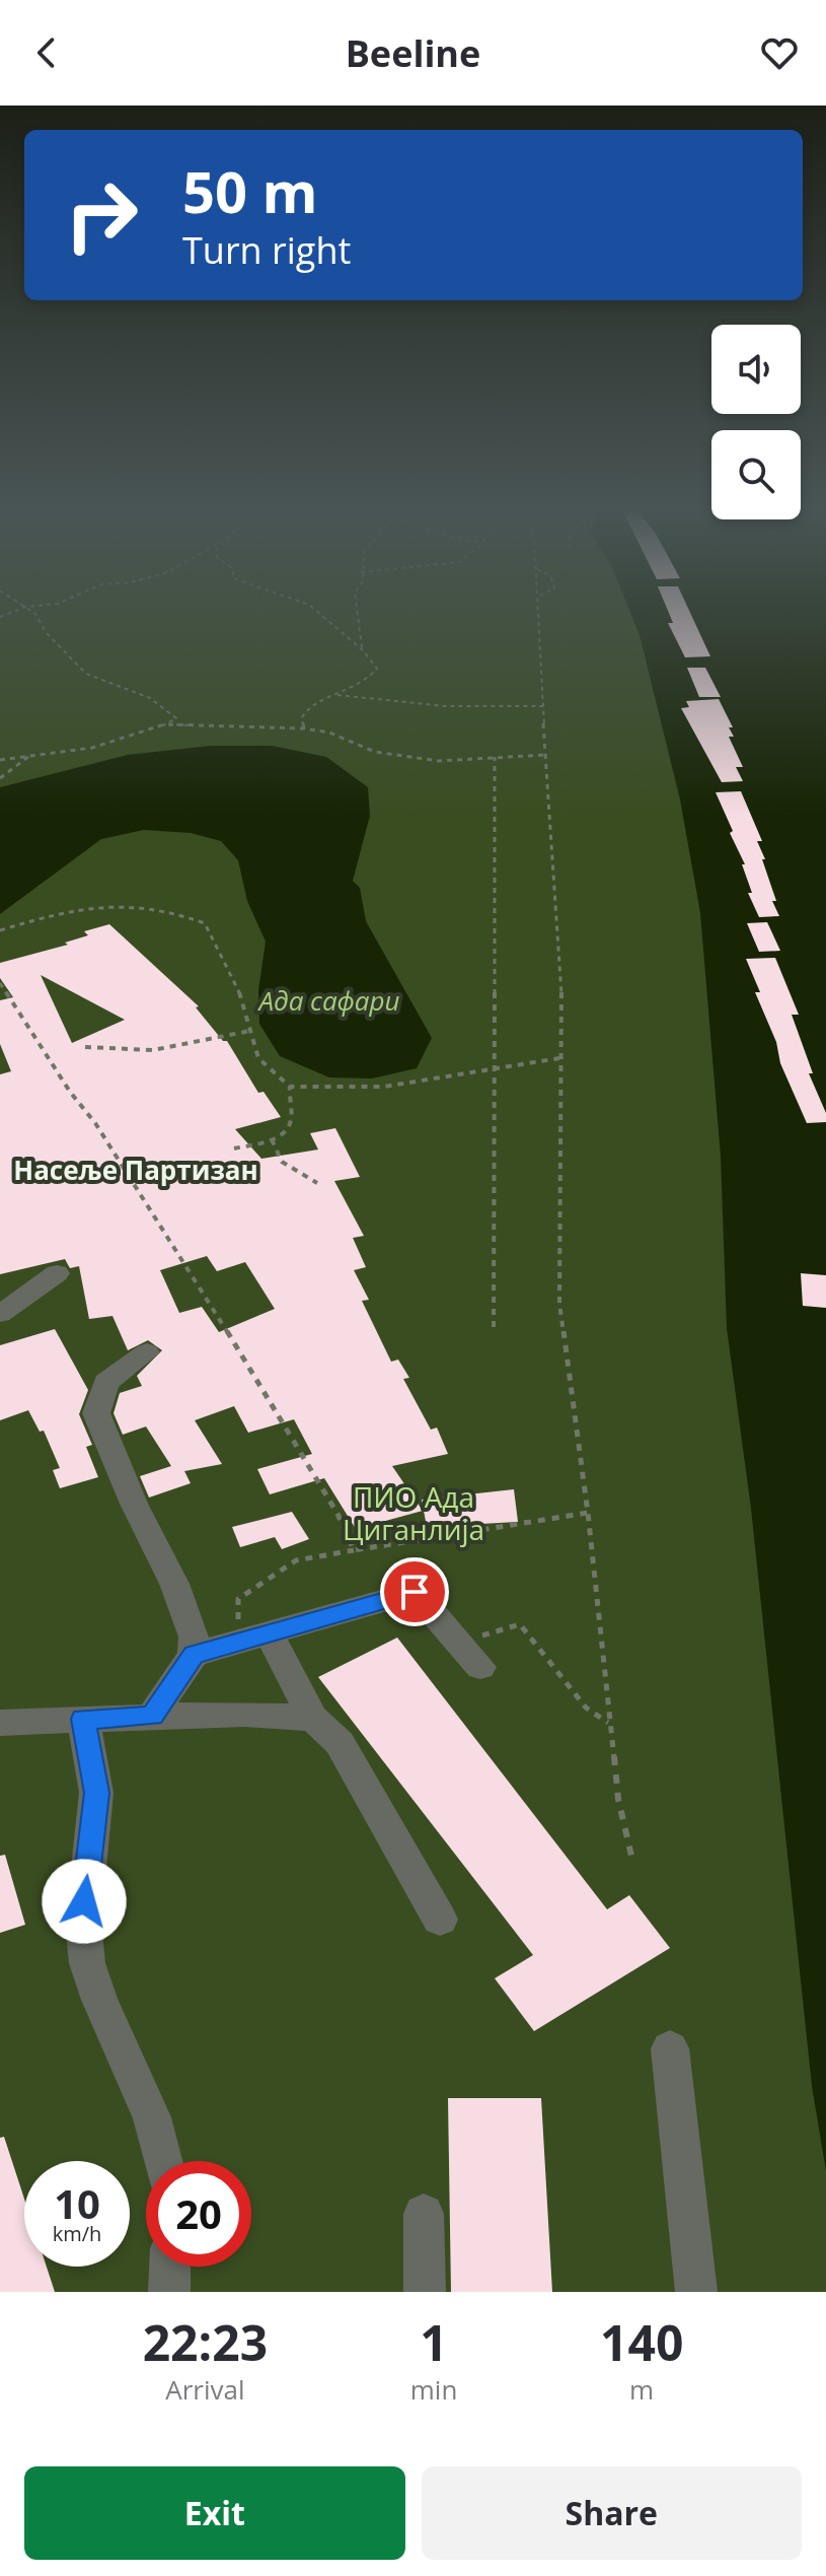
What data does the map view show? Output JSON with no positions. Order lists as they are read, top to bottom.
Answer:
{
  "districts": ["Насеље Партизан"],
  "water": ["Ада сафари"],
  "parks": ["ПИО Ада Циганлија"],
  "page": {
    "header": "Beeline",
    "turn": ["50 m", "Turn right"],
    "speed": "10 km/h",
    "limit": "20",
    "eta": [
      "22:23",
      "Arrival",
      "1",
      "min",
      "140",
      "m"
    ],
    "buttons": ["Exit", "Share"]
  }
}
